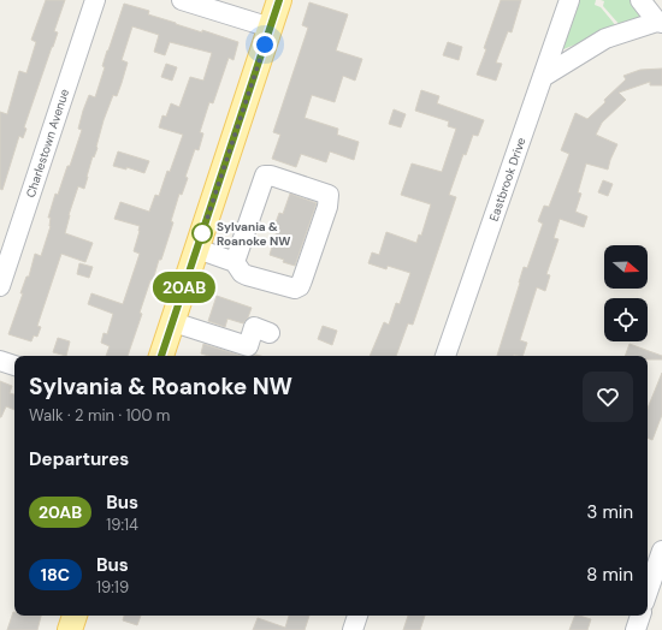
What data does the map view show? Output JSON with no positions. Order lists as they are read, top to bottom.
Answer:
{
  "streets": {
    "street": ["Charlestown Avenue", "Eastbrook Drive"]
  },
  "places": ["Sylvania & Roanoke NW"],
  "lines": ["bus line 20AB"],
  "north": "right",
  "page": {
    "on_map": "20AB",
    "heading": [
      ["Sylvania & Roanoke NW", "Walk · 2 min · 100 m"],
      "Departures"
    ],
    "list": [
      {
        "mark": "20AB",
        "name": "Bus",
        "note": "19:14",
        "value": "3 min"
      },
      {
        "mark": "18C",
        "name": "Bus",
        "note": "19:19",
        "value": "8 min"
      }
    ]
  }
}
